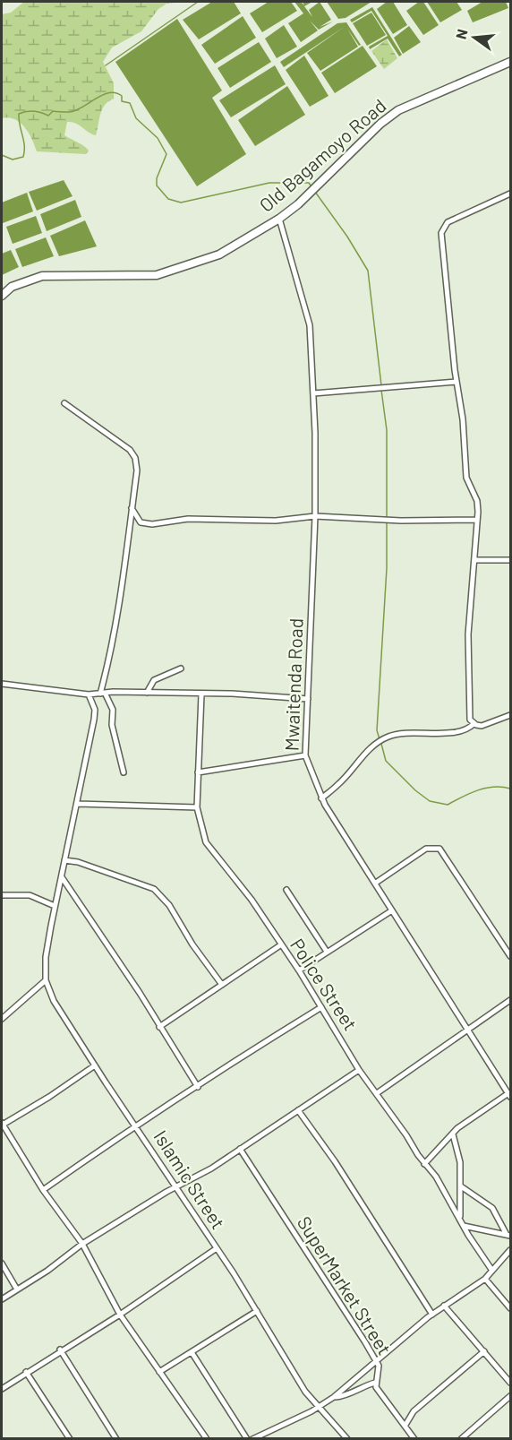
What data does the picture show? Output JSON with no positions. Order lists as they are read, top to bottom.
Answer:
{
  "streets": {
    "street": [
      "Old Bagamoyo Road",
      "Mwaitenda Road",
      "Police Street",
      "Islamic Street",
      "SuperMarket Street"
    ]
  },
  "crossings": [
    ["Old Bagamoyo Road", "Mwaitenda Road"]
  ],
  "north": "left"
}
